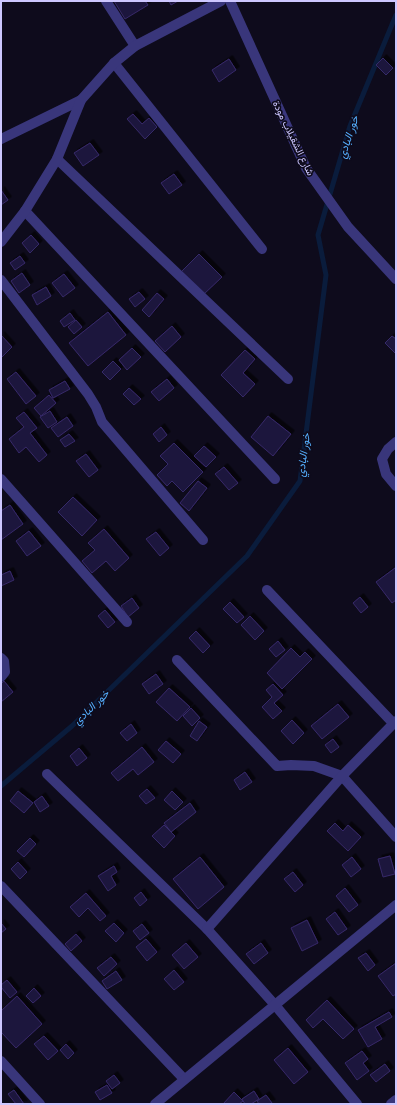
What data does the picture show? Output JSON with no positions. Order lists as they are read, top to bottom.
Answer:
{
  "streets": {
    "street": ["شارع الشقيلاب مودة"]
  },
  "water": ["خور البادي"]
}
